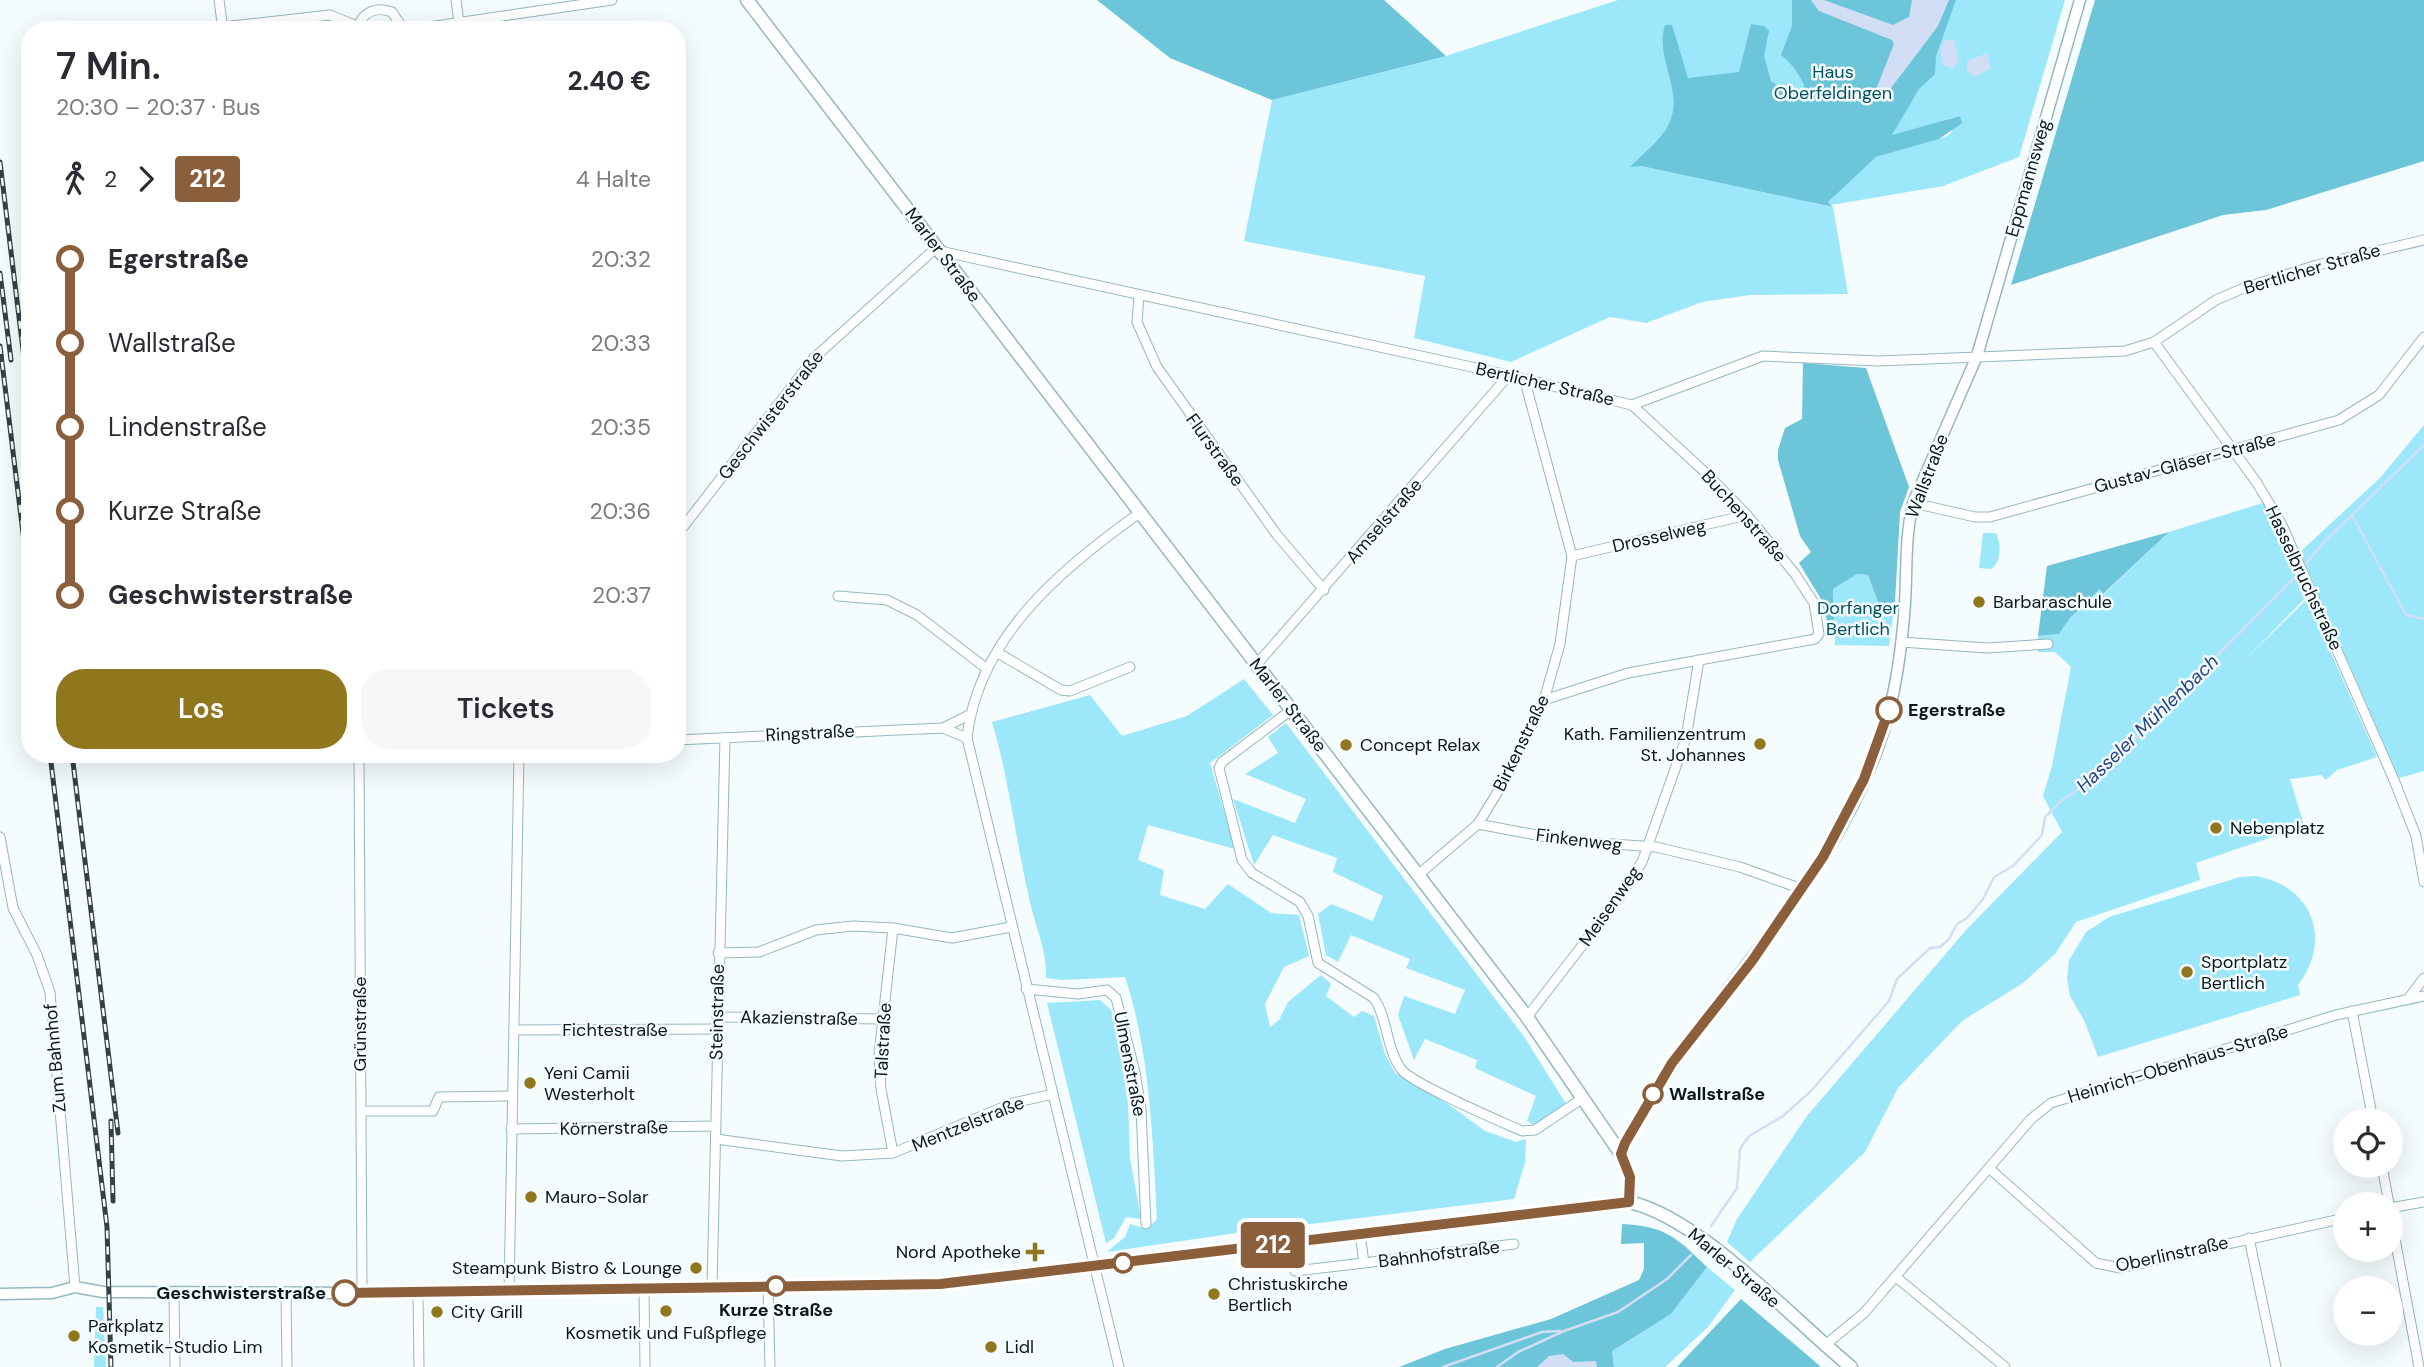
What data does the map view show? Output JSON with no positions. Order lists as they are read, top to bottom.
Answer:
{
  "streets": {
    "main road": ["Marler Straße"],
    "street": [
      "Eppmannsweg",
      "Bertlicher Straße",
      "Geschwisterstraße",
      "Flurstraße",
      "Gustav-Gläser-Straße",
      "Wallstraße",
      "Buchenstraße",
      "Amselstraße",
      "Drosselweg",
      "Hasselbruchstraße",
      "Ringstraße",
      "Birkenstraße",
      "Finkenweg",
      "Meisenweg",
      "Steinstraße",
      "Akazienstraße",
      "Grünstraße",
      "Fichtestraße",
      "Talstraße",
      "Zum Bahnhof",
      "Ulmenstraße",
      "Heinrich-Obenhaus-Straße",
      "Mentzelstraße",
      "Körnerstraße",
      "Bahnhofstraße",
      "Oberlinstraße"
    ]
  },
  "crossings": [
    ["Eppmannsweg", "Bertlicher Straße"],
    ["Eppmannsweg", "Wallstraße"],
    ["Marler Straße", "Bertlicher Straße"],
    ["Marler Straße", "Geschwisterstraße"],
    ["Marler Straße", "Wallstraße"],
    ["Marler Straße", "Amselstraße"],
    ["Marler Straße", "Birkenstraße"],
    ["Marler Straße", "Meisenweg"],
    ["Marler Straße", "Heinrich-Obenhaus-Straße"],
    ["Marler Straße", "Bahnhofstraße"],
    ["Bertlicher Straße", "Geschwisterstraße"],
    ["Bertlicher Straße", "Flurstraße"],
    ["Bertlicher Straße", "Wallstraße"],
    ["Bertlicher Straße", "Buchenstraße"],
    ["Bertlicher Straße", "Amselstraße"],
    ["Bertlicher Straße", "Hasselbruchstraße"],
    ["Bertlicher Straße", "Birkenstraße"],
    ["Flurstraße", "Amselstraße"],
    ["Gustav-Gläser-Straße", "Wallstraße"],
    ["Gustav-Gläser-Straße", "Hasselbruchstraße"],
    ["Wallstraße", "Finkenweg"],
    ["Buchenstraße", "Drosselweg"],
    ["Buchenstraße", "Meisenweg"],
    ["Drosselweg", "Birkenstraße"],
    ["Ringstraße", "Steinstraße"],
    ["Birkenstraße", "Finkenweg"],
    ["Finkenweg", "Meisenweg"],
    ["Steinstraße", "Akazienstraße"],
    ["Steinstraße", "Fichtestraße"],
    ["Steinstraße", "Mentzelstraße"],
    ["Steinstraße", "Körnerstraße"],
    ["Steinstraße", "Bahnhofstraße"],
    ["Akazienstraße", "Talstraße"],
    ["Grünstraße", "Bahnhofstraße"],
    ["Talstraße", "Mentzelstraße"],
    ["Zum Bahnhof", "Bahnhofstraße"],
    ["Heinrich-Obenhaus-Straße", "Oberlinstraße"]
  ],
  "water": ["Hasseler Mühlenbach"],
  "parks": ["Haus Oberfeldingen", "Dorfanger Bertlich"],
  "places": {
    "other": [
      "Barbaraschule",
      "Egerstraße",
      "Kath. Familienzentrum St. Johannes",
      "Concept Relax",
      "Nebenplatz",
      "Sportplatz Bertlich",
      "Yeni Camii Westerholt",
      "Wallstraße",
      "Mauro-Solar",
      "Steampunk Bistro & Lounge",
      "Kurze Straße",
      "Geschwisterstraße",
      "Christuskirche Bertlich",
      "Kosmetik und Fußpflege",
      "City Grill",
      "Parkplatz Kosmetik-Studio Lim",
      "Lidl"
    ],
    "health": ["Nord Apotheke"]
  },
  "lines": ["bus line 212"],
  "page": {
    "on_map": "212",
    "heading": ["7 Min.", "20:30 – 20:37 · Bus", "2.40 €"],
    "legs": ["2", "212", "4 Halte"],
    "list": [
      {
        "name": "Egerstraße",
        "value": "20:32"
      },
      {
        "name": "Wallstraße",
        "value": "20:33"
      },
      {
        "name": "Lindenstraße",
        "value": "20:35"
      },
      {
        "name": "Kurze Straße",
        "value": "20:36"
      },
      {
        "name": "Geschwisterstraße",
        "value": "20:37"
      }
    ],
    "buttons": ["Los", "Tickets"],
    "map_buttons": ["+", "−"]
  }
}
